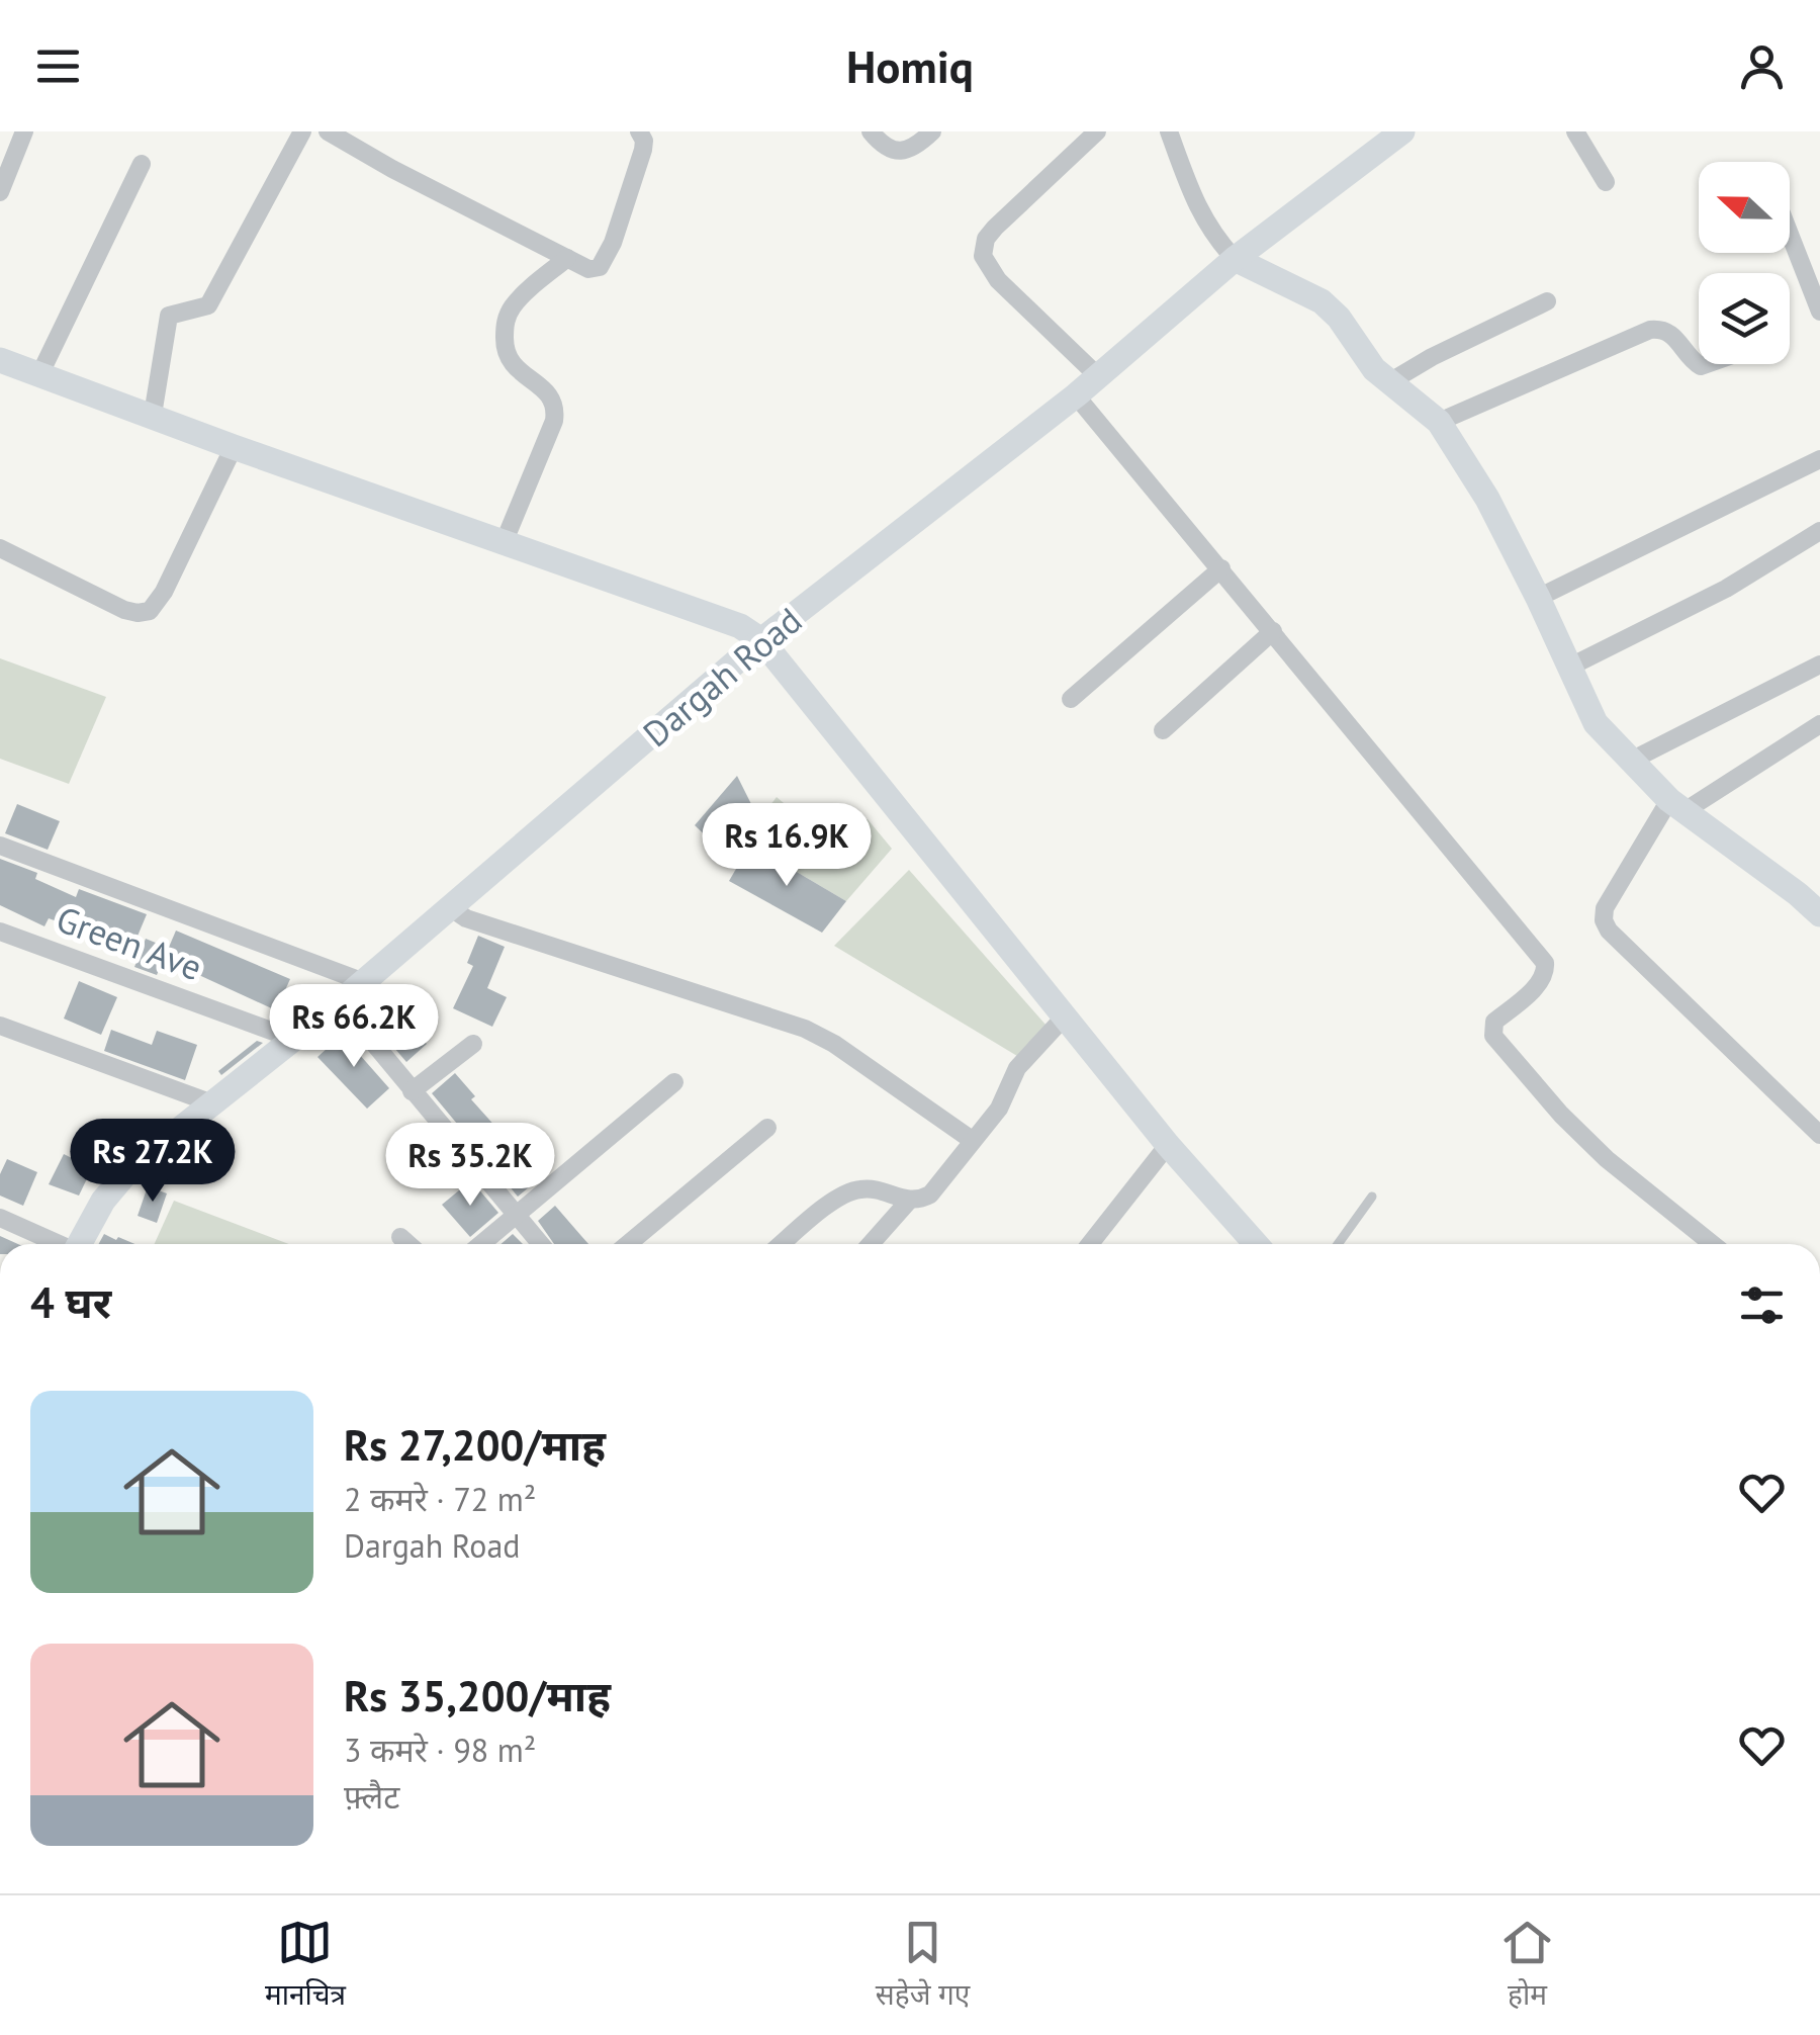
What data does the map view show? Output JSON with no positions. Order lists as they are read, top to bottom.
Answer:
{
  "streets": {
    "street": ["Dargah Road", "Green Ave"]
  },
  "crossings": [
    ["Dargah Road", "Green Ave"]
  ],
  "north": "left",
  "page": {
    "header": "Homiq",
    "price": [
      "Rs 16.9K",
      "Rs 66.2K",
      "Rs 27.2K",
      "Rs 35.2K"
    ],
    "heading": "4 घर",
    "list": [
      {
        "name": "Rs 27,200/माह",
        "note": "2 कमरे · 72 m² · Dargah Road"
      },
      {
        "name": "Rs 35,200/माह",
        "note": "3 कमरे · 98 m² · फ़्लैट"
      }
    ],
    "tabs": ["मानचित्र", "सहेजे गए", "होम"]
  }
}
